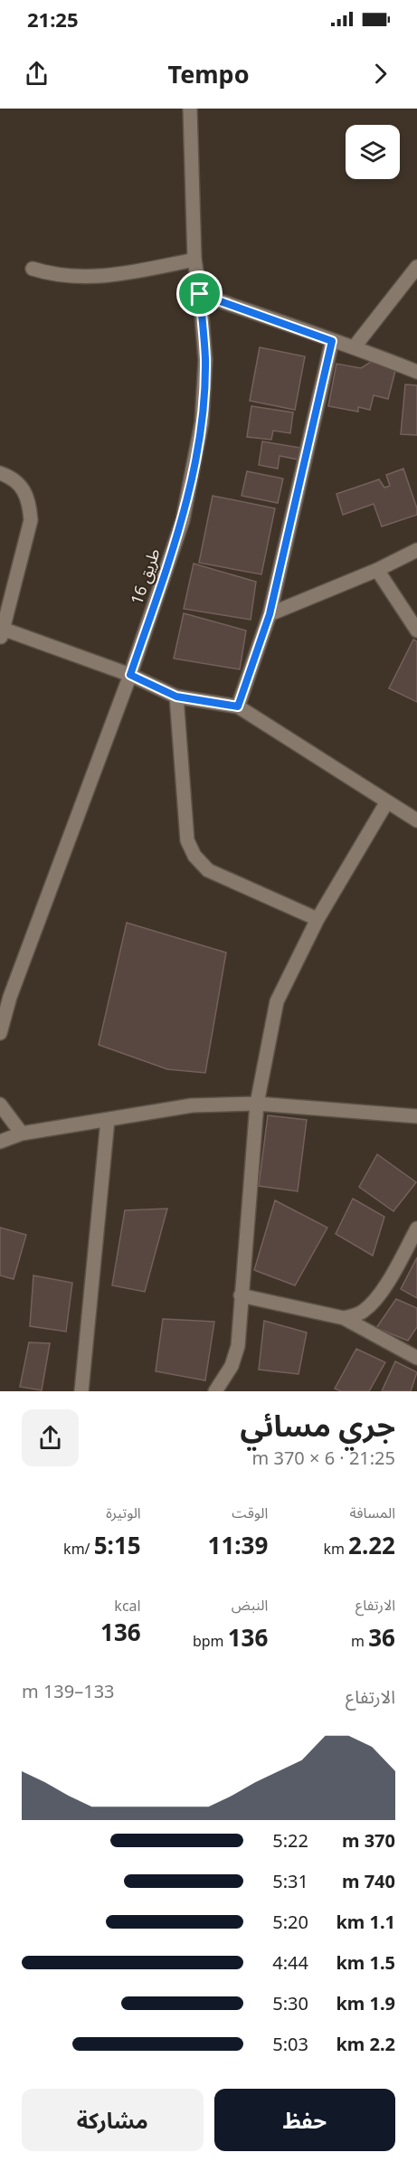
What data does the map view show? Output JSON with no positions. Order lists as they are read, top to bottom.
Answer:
{
  "streets": {
    "street": ["طريق 16"]
  },
  "page": {
    "status": "21:25",
    "header": "Tempo",
    "heading": ["جري مسائي", "21:25 · 6 × 370 m"],
    "stats": [
      ["المسافة", "2.22 km"],
      ["الوقت", "11:39"],
      ["الوتيرة", "5:15 /km"],
      ["الارتفاع", "36 m"],
      ["النبض", "136 bpm"],
      ["kcal", "136"]
    ],
    "chart": ["الارتفاع", "133–139 m"],
    "list": [
      {
        "name": "370 m",
        "note": "5:22"
      },
      {
        "name": "740 m",
        "note": "5:31"
      },
      {
        "name": "1.1 km",
        "note": "5:20"
      },
      {
        "name": "1.5 km",
        "note": "4:44"
      },
      {
        "name": "1.9 km",
        "note": "5:30"
      },
      {
        "name": "2.2 km",
        "note": "5:03"
      }
    ],
    "buttons": ["حفظ", "مشاركة"]
  }
}
